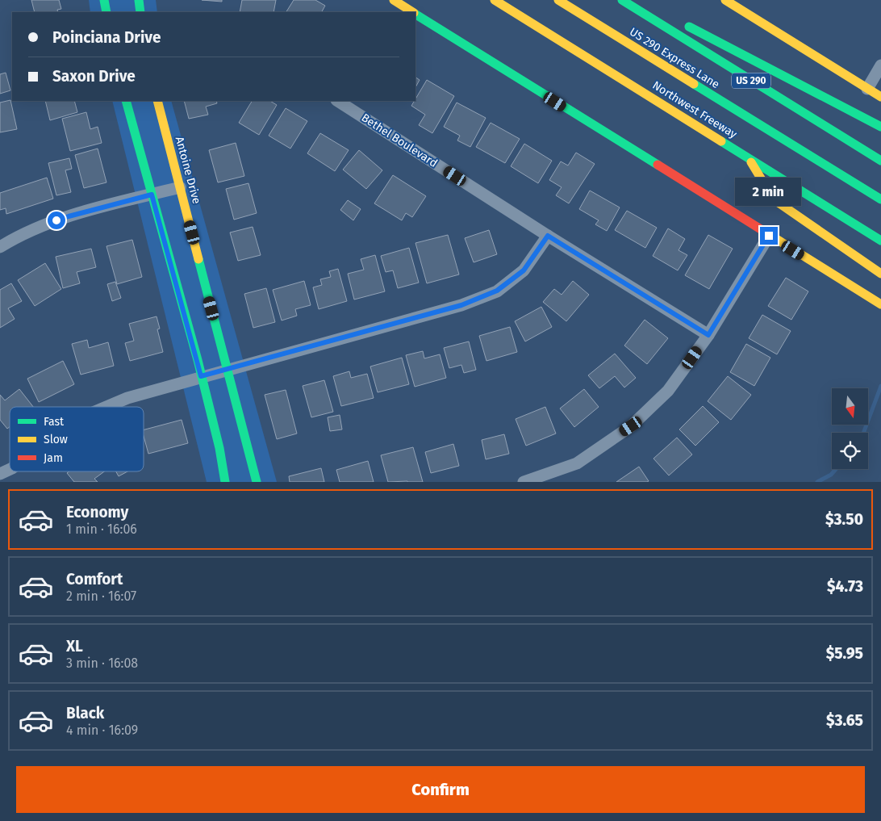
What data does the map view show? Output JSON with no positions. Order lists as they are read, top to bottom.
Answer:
{
  "streets": {
    "main road": [
      "US 290 Express Lane",
      "US 290",
      "Northwest Freeway",
      "Antoine Drive"
    ],
    "street": ["Bethel Boulevard"]
  },
  "legend": ["Fast", "Slow", "Jam"],
  "north": "bottom",
  "page": {
    "banner": ["Poinciana Drive", "Saxon Drive"],
    "bubble": "2 min",
    "list": [
      {
        "name": "Economy",
        "note": "1 min · 16:06",
        "value": "$3.50"
      },
      {
        "name": "Comfort",
        "note": "2 min · 16:07",
        "value": "$4.73"
      },
      {
        "name": "XL",
        "note": "3 min · 16:08",
        "value": "$5.95"
      },
      {
        "name": "Black",
        "note": "4 min · 16:09",
        "value": "$3.65"
      }
    ],
    "buttons": "Confirm"
  }
}
